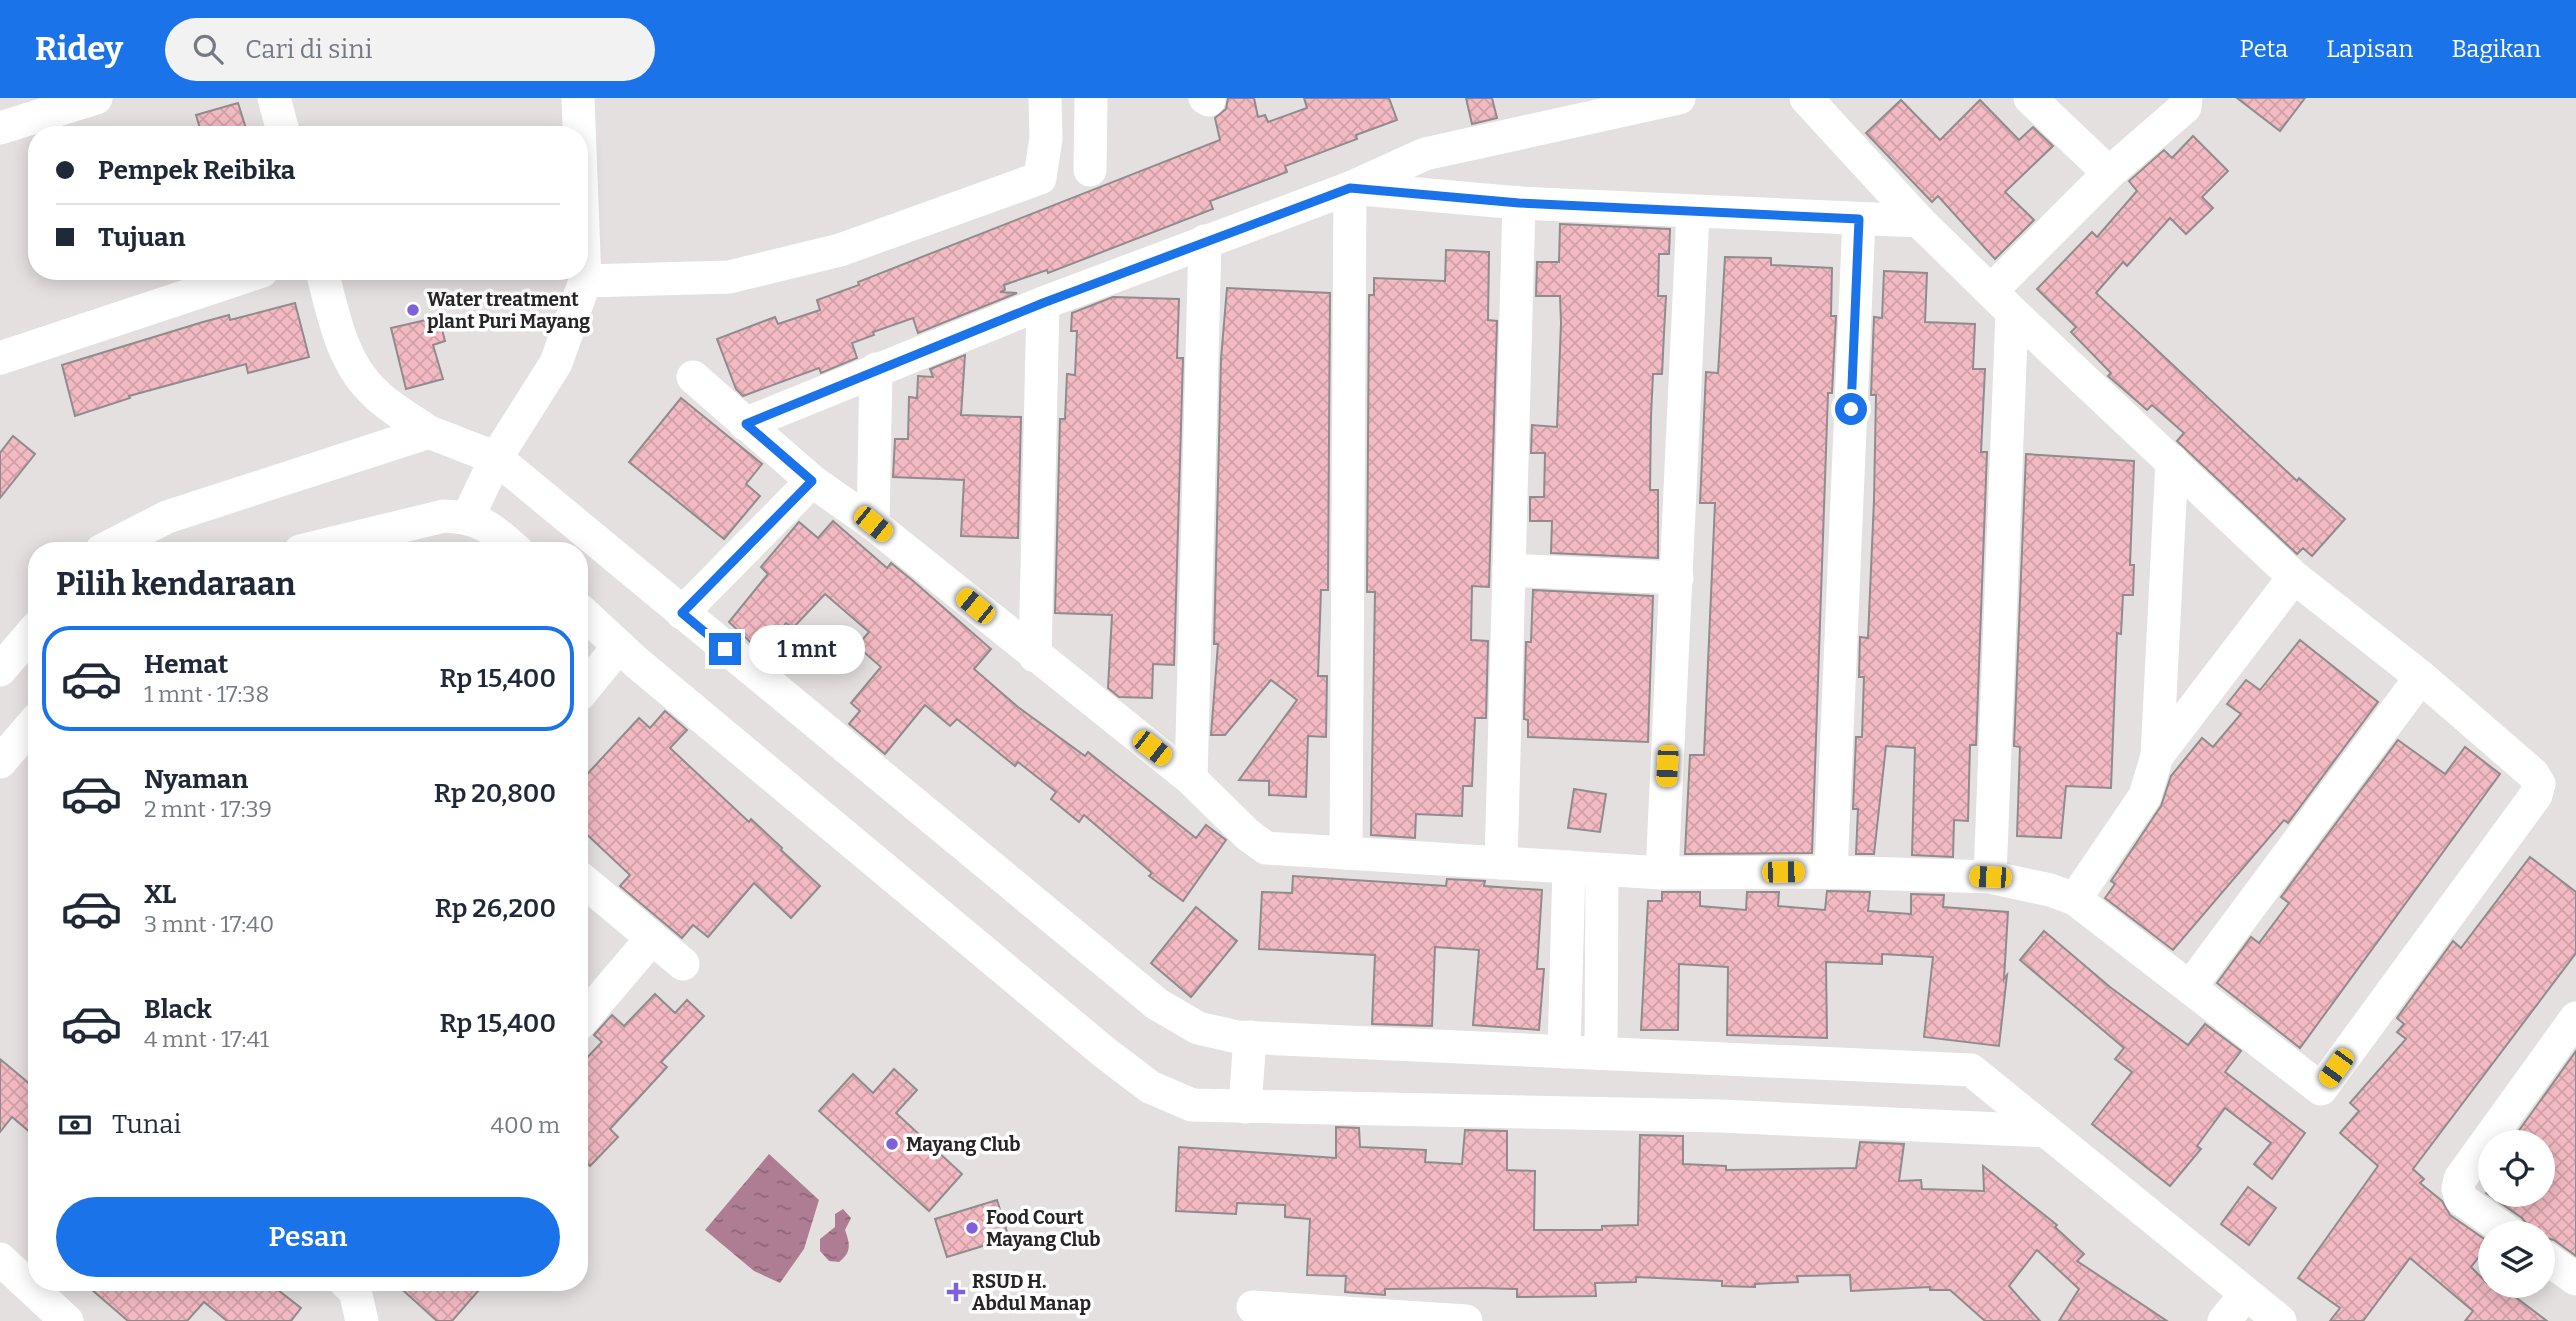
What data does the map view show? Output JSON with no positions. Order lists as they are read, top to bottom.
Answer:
{
  "places": {
    "other": ["Water treatment plant Puri Mayang", "Mayang Club", "Food Court Mayang Club"],
    "health": ["RSUD H. Abdul Manap"]
  },
  "page": {
    "header": "Ridey",
    "search": "Cari di sini",
    "nav": ["Peta", "Lapisan", "Bagikan"],
    "banner": ["Pempek Reibika", "Tujuan"],
    "heading": "Pilih kendaraan",
    "bubble": "1 mnt",
    "list": [
      {
        "name": "Hemat",
        "note": "1 mnt · 17:38",
        "value": "Rp 15,400"
      },
      {
        "name": "Nyaman",
        "note": "2 mnt · 17:39",
        "value": "Rp 20,800"
      },
      {
        "name": "XL",
        "note": "3 mnt · 17:40",
        "value": "Rp 26,200"
      },
      {
        "name": "Black",
        "note": "4 mnt · 17:41",
        "value": "Rp 15,400"
      }
    ],
    "pay": ["Tunai", "400 m"],
    "buttons": "Pesan"
  }
}
